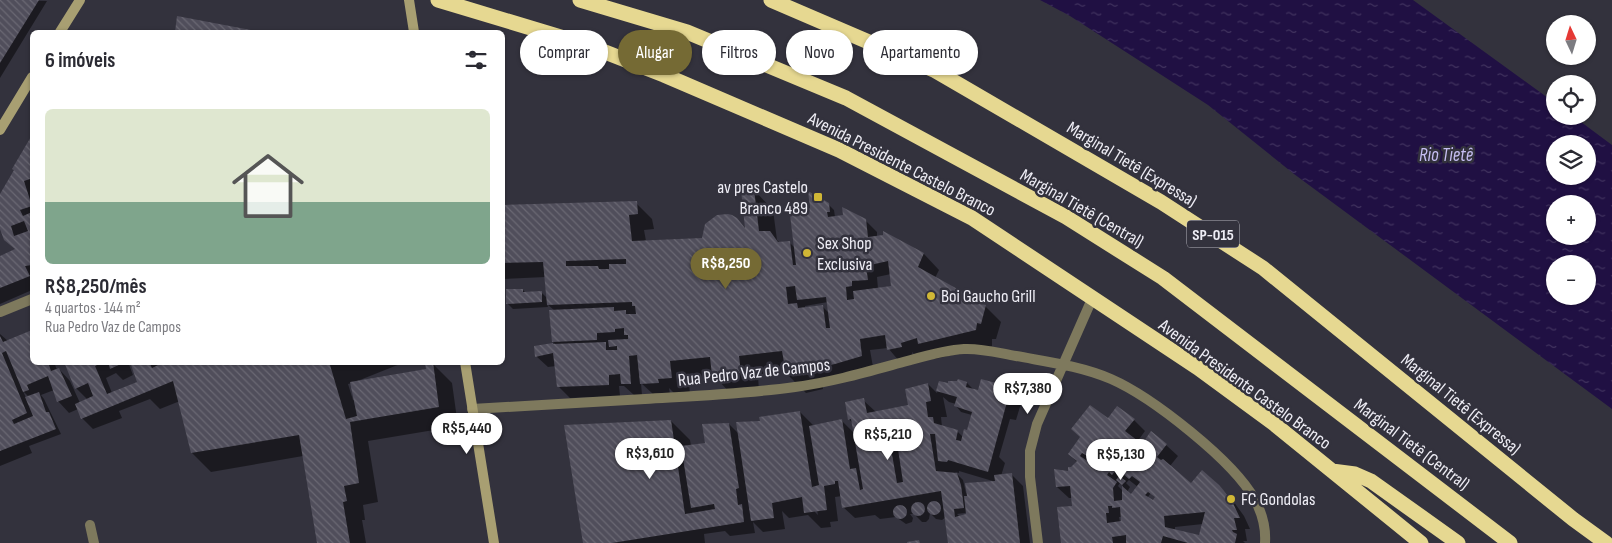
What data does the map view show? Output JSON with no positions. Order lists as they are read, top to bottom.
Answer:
{
  "streets": {
    "highway": [
      "Avenida Presidente Castelo Branco",
      "Marginal Tietê (Expressa)",
      "Marginal Tietê (Central)",
      "SP-015"
    ],
    "street": ["Rua Pedro Vaz de Campos"]
  },
  "water": ["Rio Tietê"],
  "places": {
    "transit": ["av pres Castelo Branco 489"],
    "other": ["Sex Shop Exclusiva", "Boi Gaucho Grill", "FC Gondolas"]
  },
  "north": "top",
  "page": {
    "map_buttons": ["+", "−"],
    "chip": [
      "Comprar",
      "Alugar",
      "Filtros",
      "Novo",
      "Apartamento"
    ],
    "heading": "6 imóveis",
    "list": [
      {
        "name": "R$8,250/mês",
        "note": "4 quartos · 144 m² · Rua Pedro Vaz de Campos"
      }
    ],
    "price": [
      "R$8,250",
      "R$7,380",
      "R$5,440",
      "R$5,210",
      "R$3,610",
      "R$5,130"
    ]
  }
}
